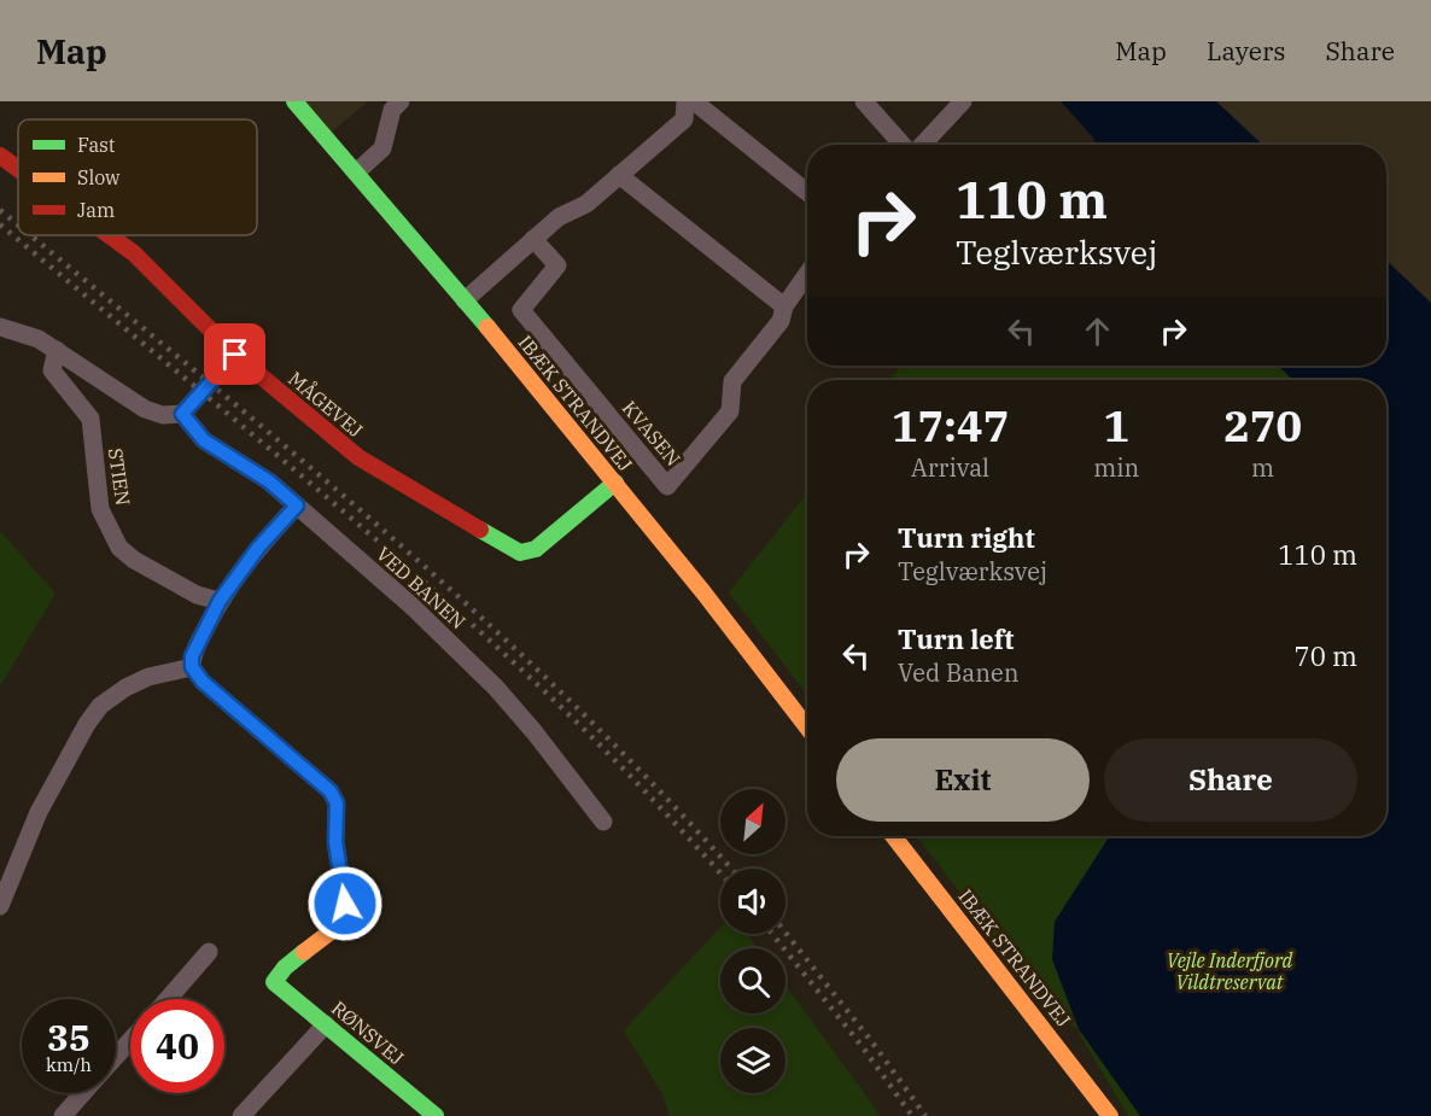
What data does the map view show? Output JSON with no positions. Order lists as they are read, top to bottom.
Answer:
{
  "streets": {
    "street": [
      "IBÆK STRANDVEJ",
      "MÅGEVEJ",
      "KVASEN",
      "STIEN",
      "VED BANEN",
      "RØNSVEJ"
    ]
  },
  "crossings": [
    ["IBÆK STRANDVEJ", "MÅGEVEJ"]
  ],
  "parks": ["Vejle Inderfjord Vildtreservat"],
  "legend": ["Fast", "Slow", "Jam"],
  "north": "top right",
  "page": {
    "header": "Map",
    "nav": ["Map", "Layers", "Share"],
    "turn": ["110 m", "Teglværksvej"],
    "eta": [
      "17:47",
      "Arrival",
      "1",
      "min",
      "270",
      "m"
    ],
    "list": [
      {
        "name": "Turn right",
        "note": "Teglværksvej",
        "value": "110 m"
      },
      {
        "name": "Turn left",
        "note": "Ved Banen",
        "value": "70 m"
      }
    ],
    "buttons": ["Exit", "Share"],
    "speed": "35 km/h",
    "limit": "40"
  }
}
